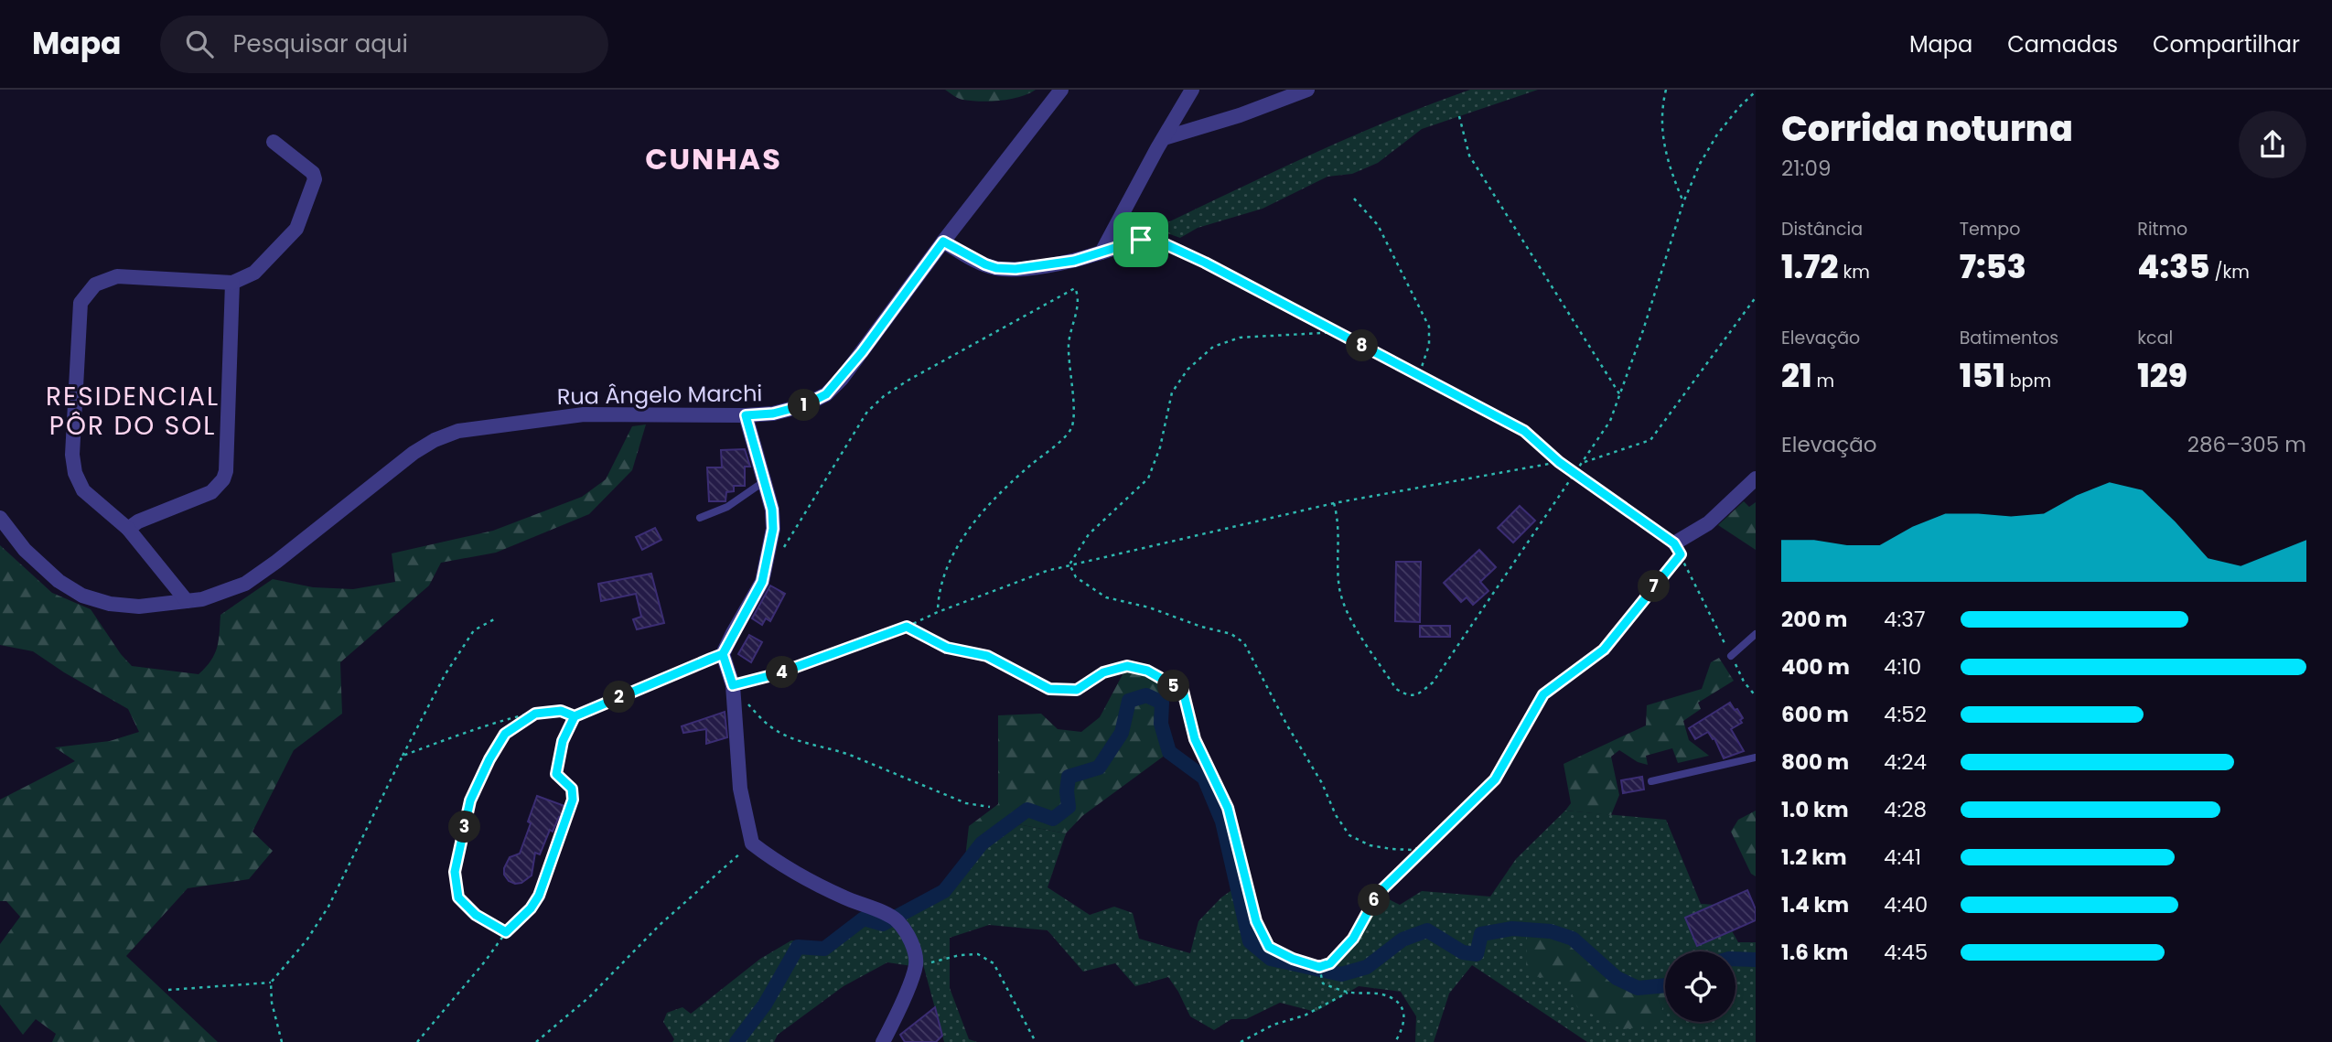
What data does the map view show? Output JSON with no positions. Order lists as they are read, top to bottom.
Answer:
{
  "streets": {
    "street": ["Rua Ângelo Marchi"]
  },
  "districts": ["CUNHAS", "RESIDENCIAL PÔR DO SOL"],
  "page": {
    "header": "Mapa",
    "search": "Pesquisar aqui",
    "nav": ["Mapa", "Camadas", "Compartilhar"],
    "heading": ["Corrida noturna", "21:09"],
    "stats": [
      ["Distância", "1.72 km"],
      ["Tempo", "7:53"],
      ["Ritmo", "4:35 /km"],
      ["Elevação", "21 m"],
      ["Batimentos", "151 bpm"],
      ["kcal", "129"]
    ],
    "pins": [
      "8",
      "1",
      "7",
      "4",
      "5",
      "2",
      "3",
      "6"
    ],
    "chart": ["Elevação", "286–305 m"],
    "list": [
      {
        "name": "200 m",
        "note": "4:37"
      },
      {
        "name": "400 m",
        "note": "4:10"
      },
      {
        "name": "600 m",
        "note": "4:52"
      },
      {
        "name": "800 m",
        "note": "4:24"
      },
      {
        "name": "1.0 km",
        "note": "4:28"
      },
      {
        "name": "1.2 km",
        "note": "4:41"
      },
      {
        "name": "1.4 km",
        "note": "4:40"
      },
      {
        "name": "1.6 km",
        "note": "4:45"
      }
    ]
  }
}
